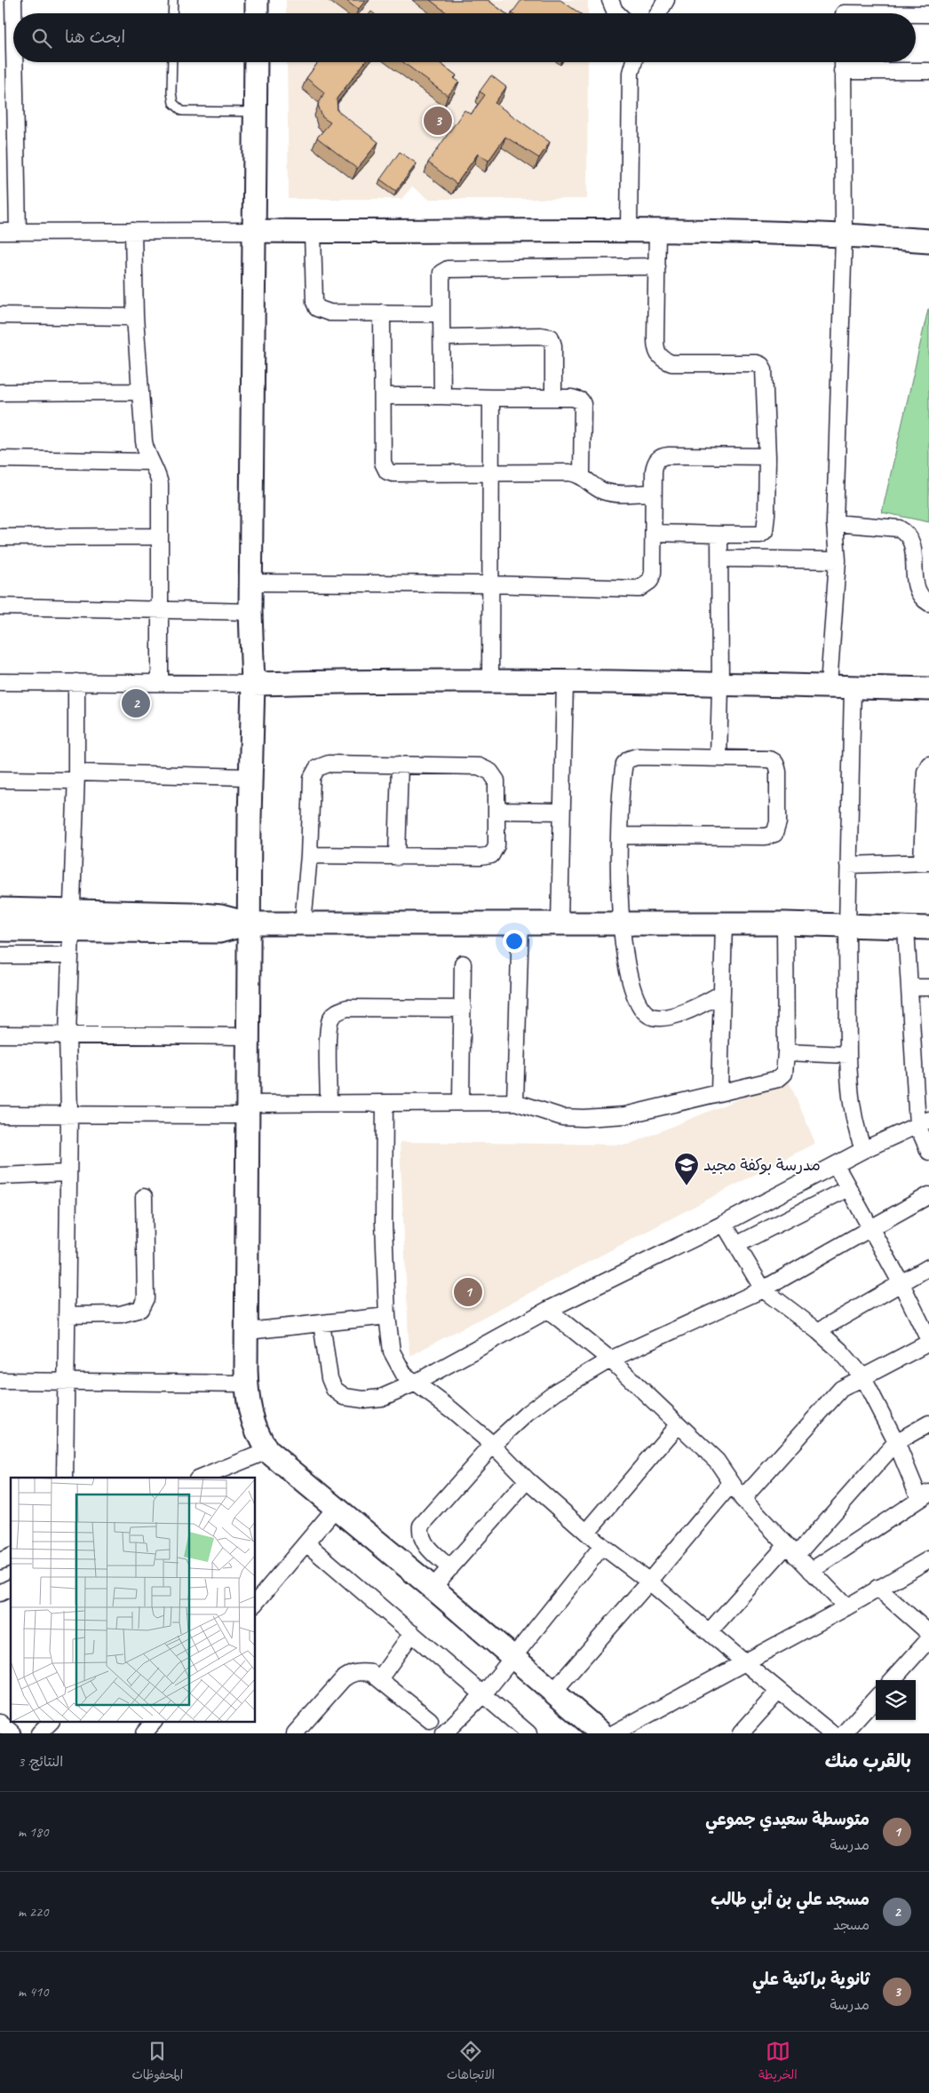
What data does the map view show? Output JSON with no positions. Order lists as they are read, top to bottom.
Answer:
{
  "places": {
    "school or university": ["مدرسة بوكفة مجيد"]
  },
  "page": {
    "search": "ابحث هنا",
    "pins": ["3", "2", "1"],
    "heading": ["بالقرب منك", "النتائج: 3"],
    "list": [
      {
        "mark": "1",
        "name": "متوسطة سعيدي جموعي",
        "note": "مدرسة",
        "value": "180 m"
      },
      {
        "mark": "2",
        "name": "مسجد علي بن أبي طالب",
        "note": "مسجد",
        "value": "220 m"
      },
      {
        "mark": "3",
        "name": "ثانوية براكنية علي",
        "note": "مدرسة",
        "value": "410 m"
      }
    ],
    "nav": ["الخريطة", "الاتجاهات", "المحفوظات"]
  }
}
